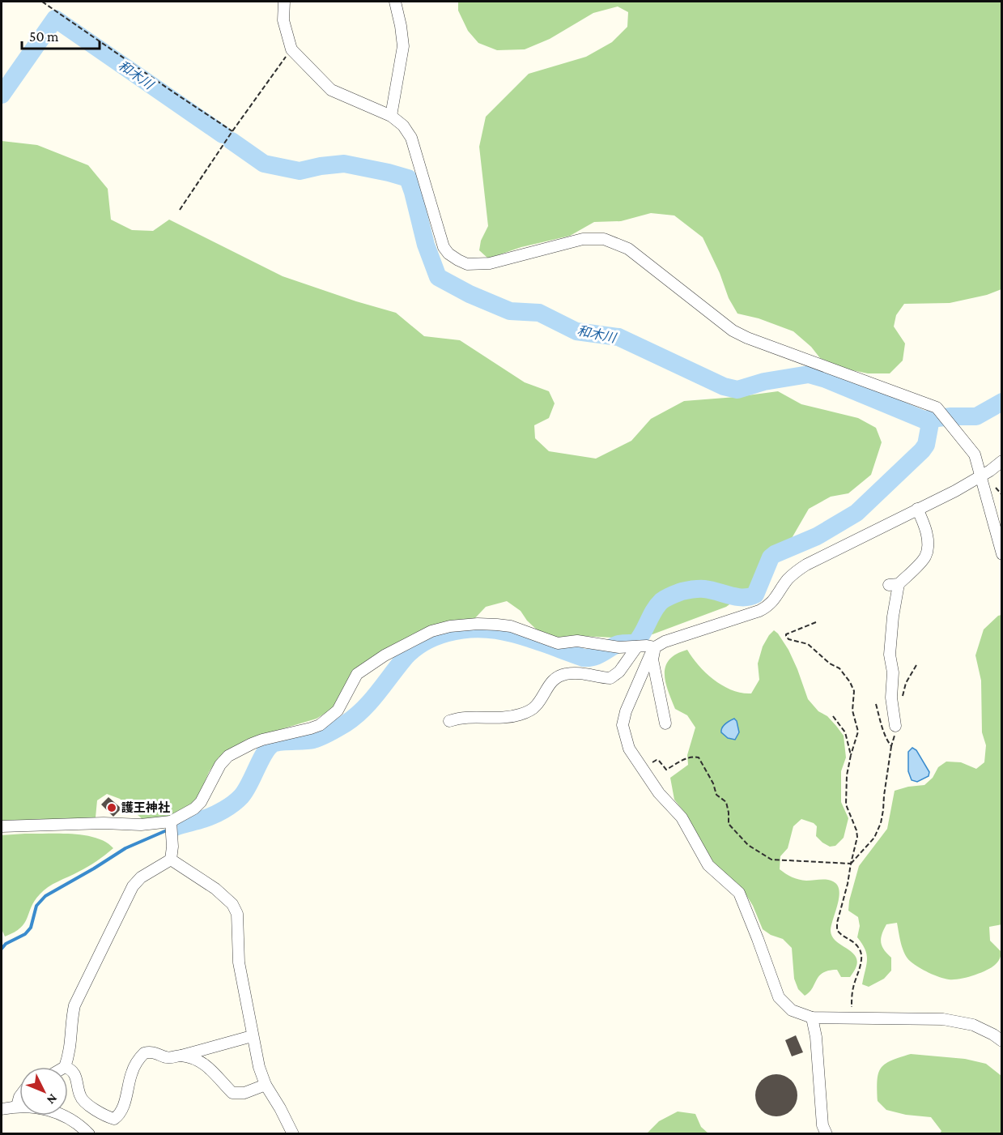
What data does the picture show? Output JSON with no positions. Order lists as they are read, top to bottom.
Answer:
{
  "water": ["和木川"],
  "places": ["護王神社"],
  "scale_bar": "50 m",
  "north": "bottom right"
}
